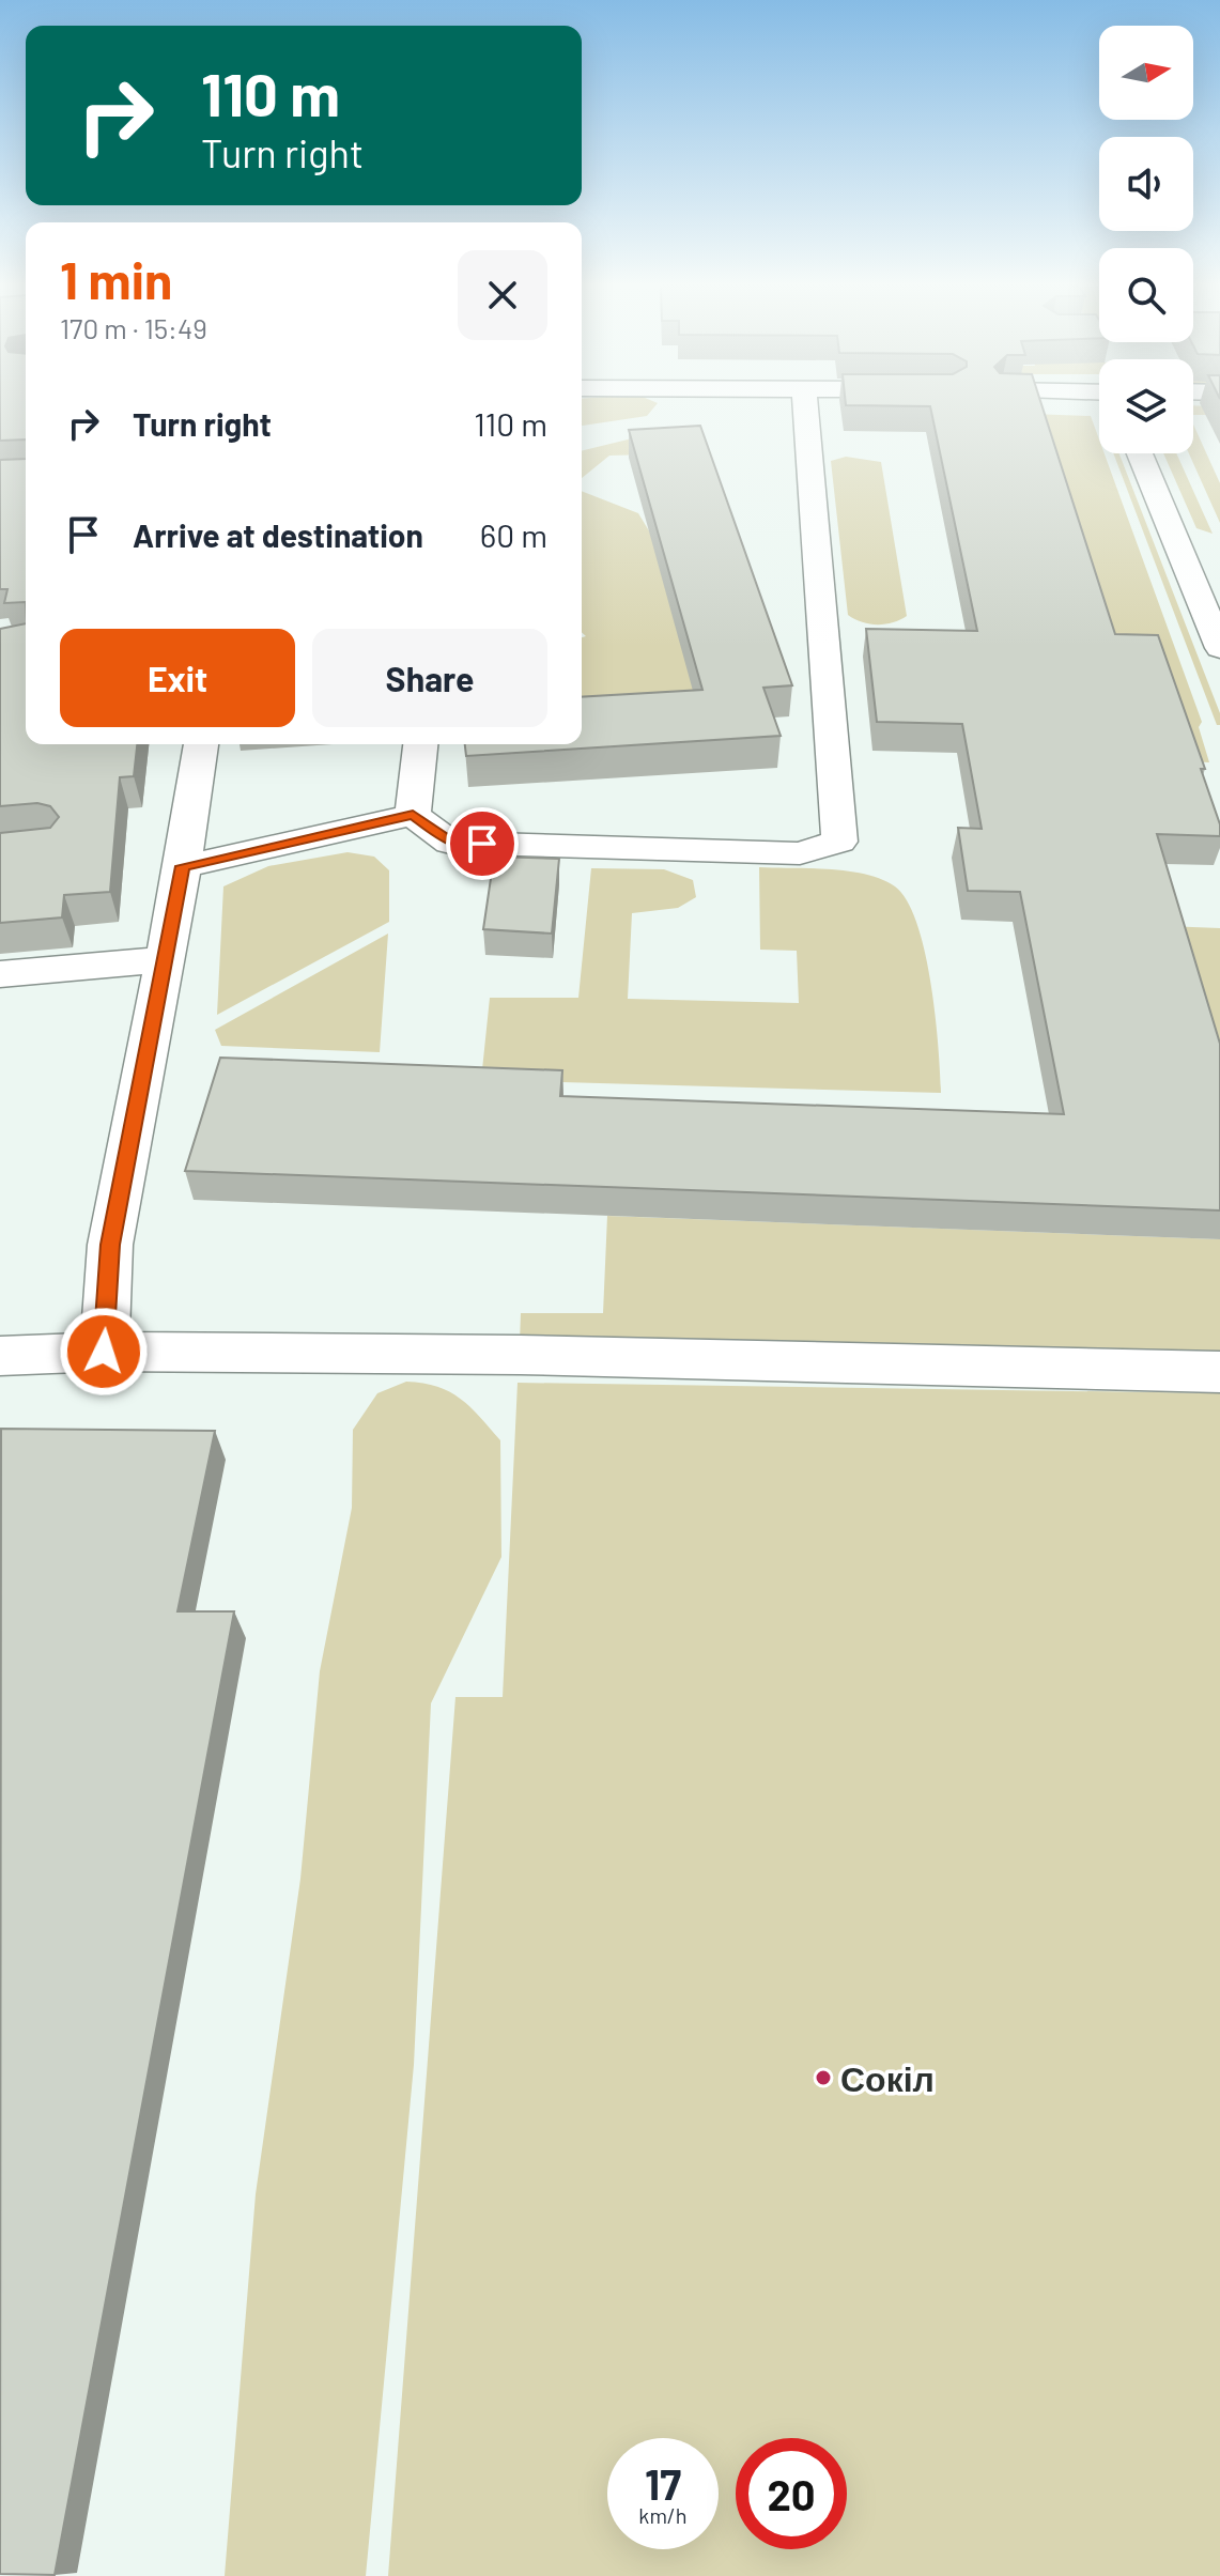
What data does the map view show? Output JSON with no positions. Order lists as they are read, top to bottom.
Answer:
{
  "places": ["Сокіл"],
  "north": "right",
  "page": {
    "turn": ["110 m", "Turn right"],
    "heading": ["1 min", "170 m · 15:49"],
    "list": [
      {
        "name": "Turn right",
        "value": "110 m"
      },
      {
        "name": "Arrive at destination",
        "value": "60 m"
      }
    ],
    "buttons": ["Exit", "Share"],
    "speed": "17 km/h",
    "limit": "20"
  }
}
